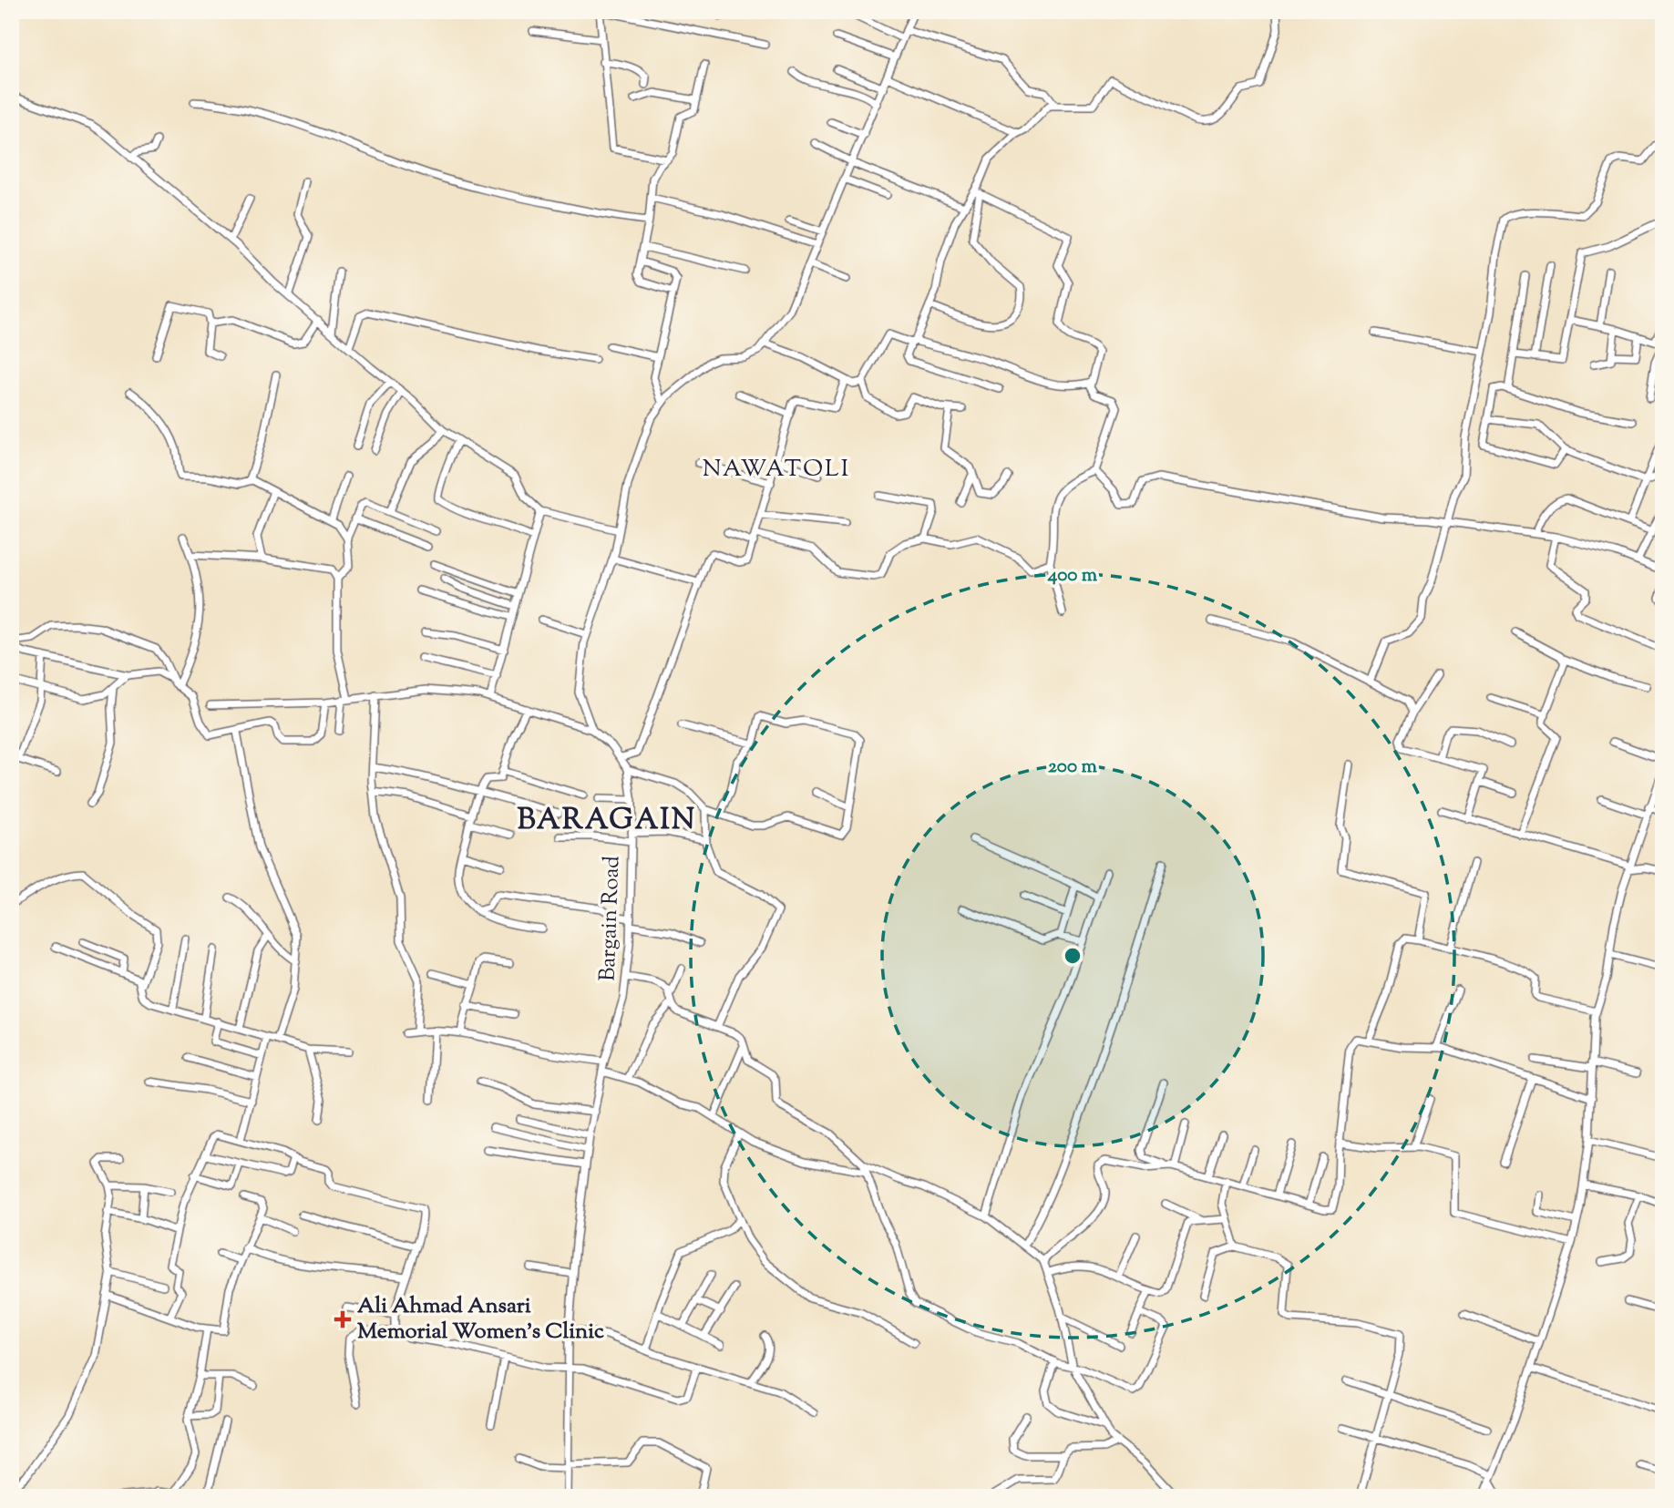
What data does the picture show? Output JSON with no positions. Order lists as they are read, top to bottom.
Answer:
{
  "streets": {
    "street": ["Bargain Road"]
  },
  "districts": ["NAWATOLI", "BARAGAIN"],
  "places": {
    "health": ["Ali Ahmad Ansari Memorial Women's Clinic"]
  },
  "rings": ["400 m", "200 m"]
}
